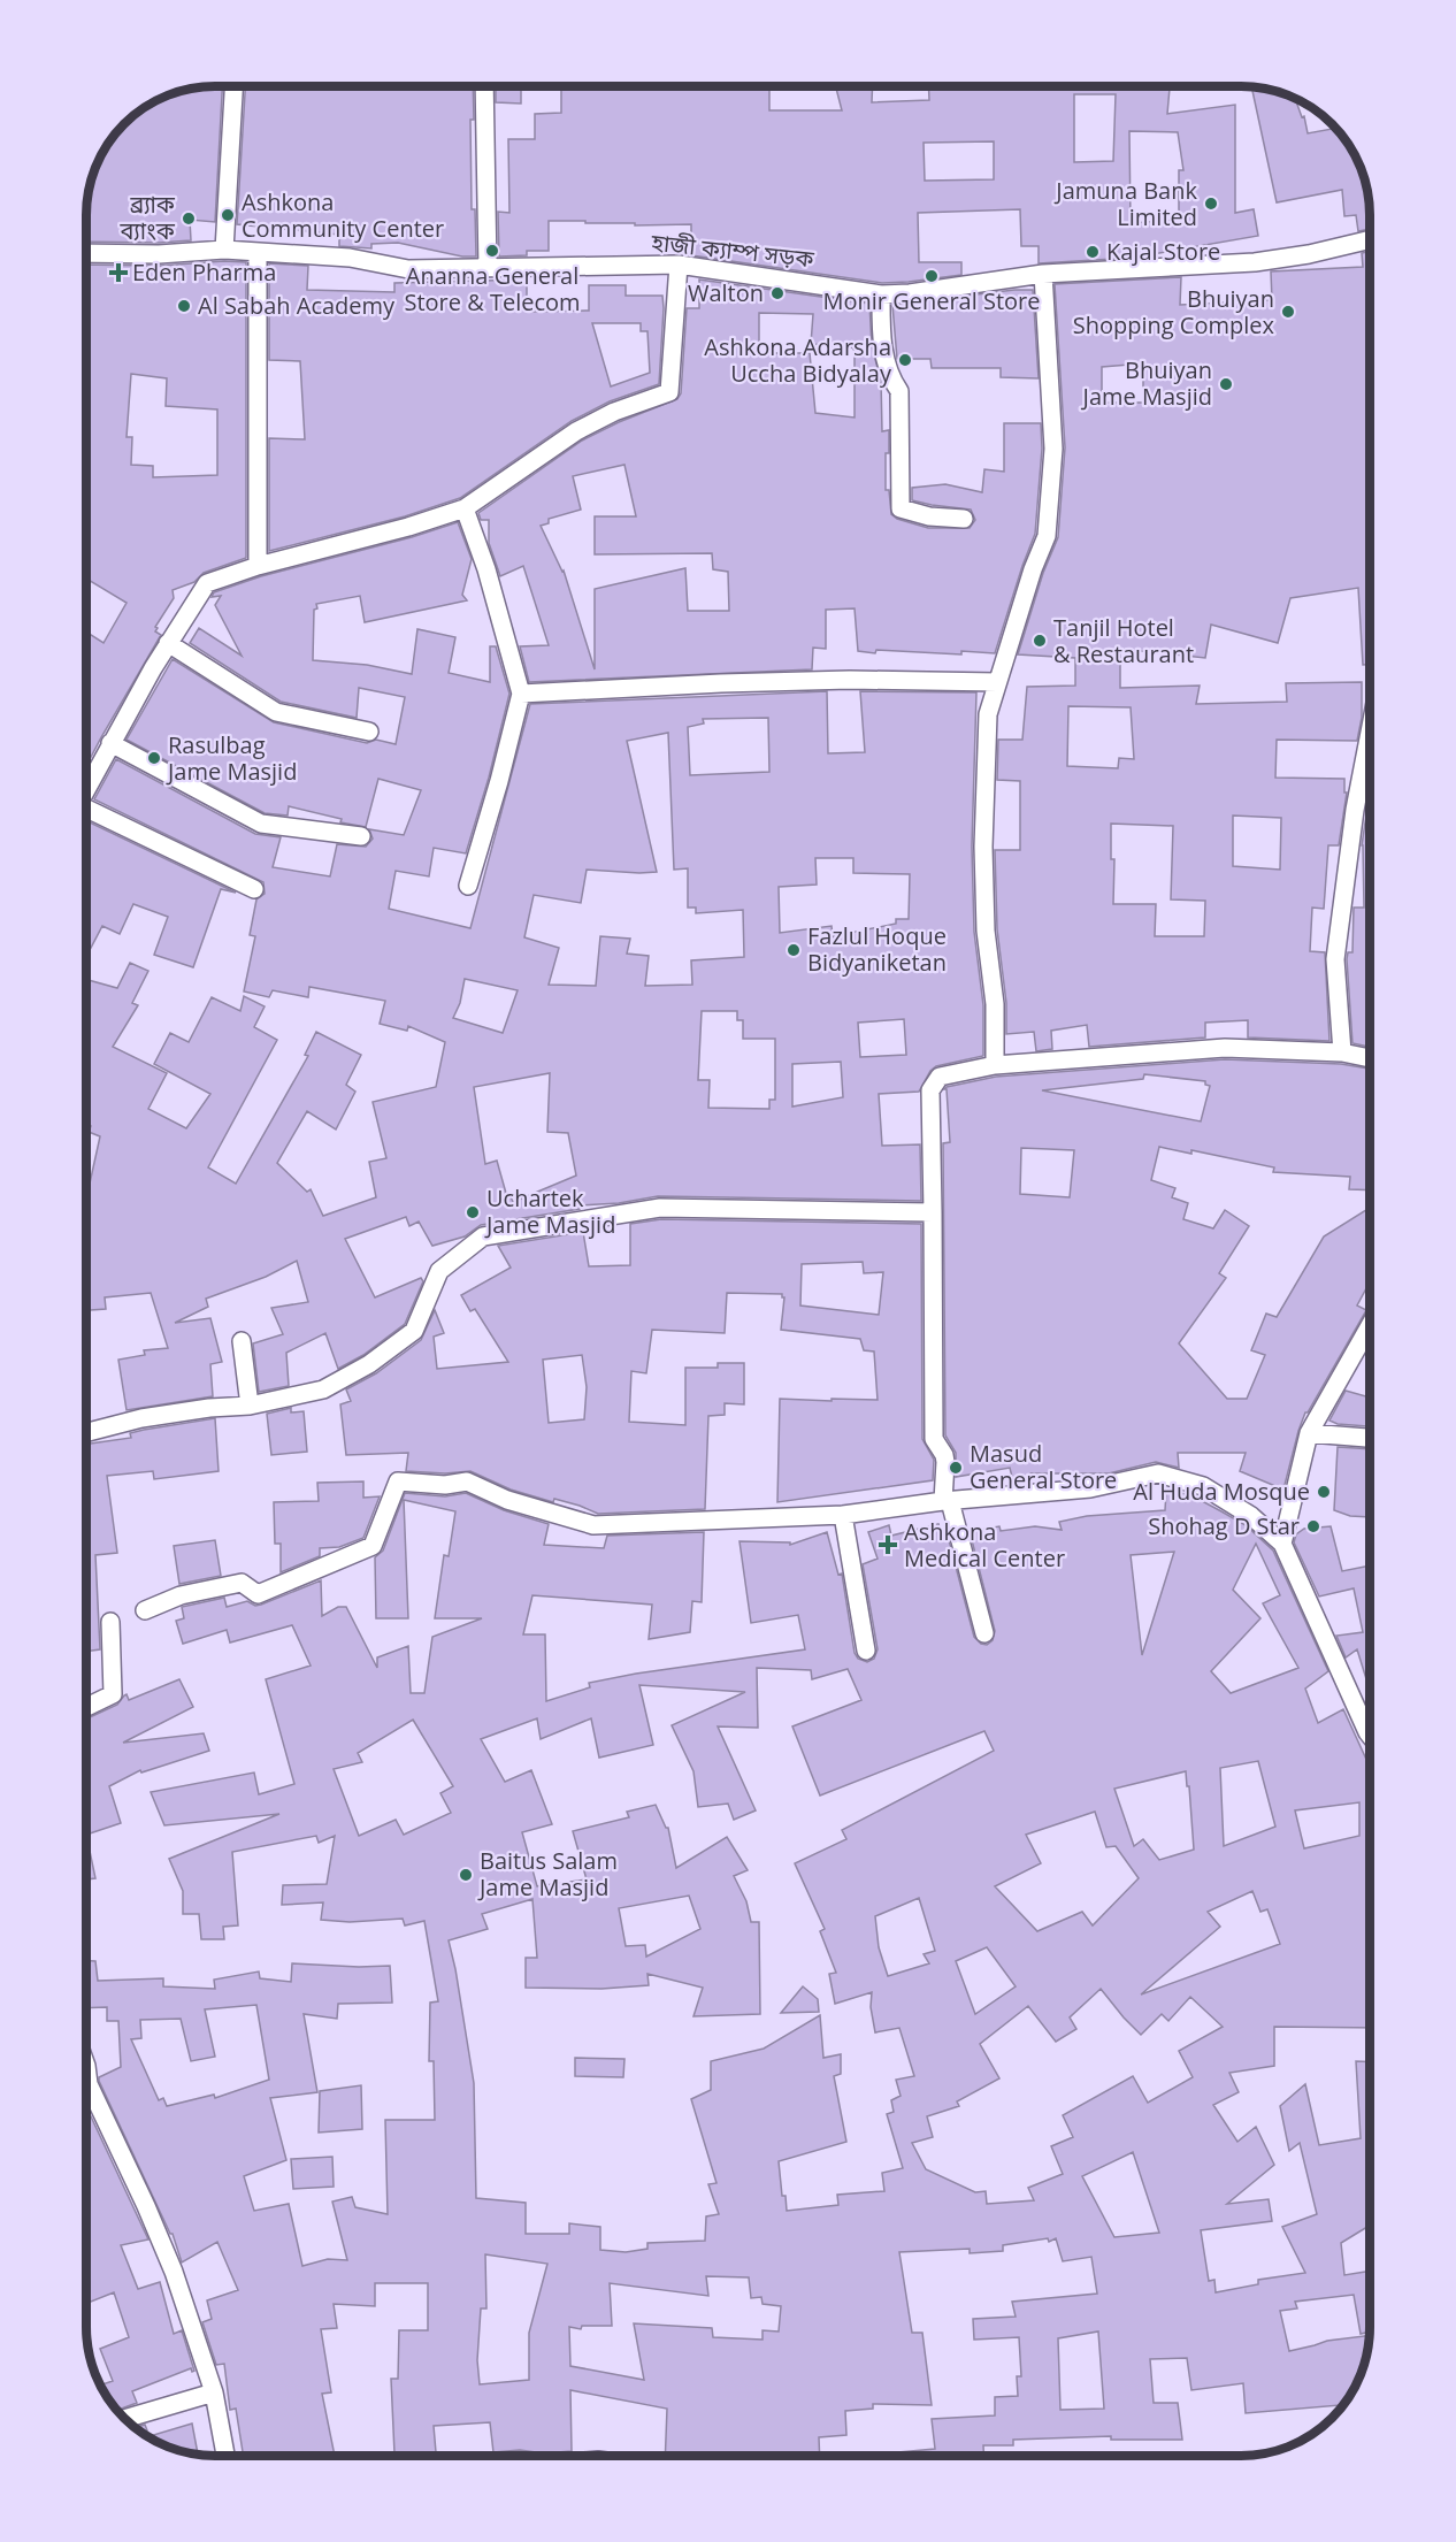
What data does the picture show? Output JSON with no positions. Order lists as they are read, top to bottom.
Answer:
{
  "streets": {
    "street": ["হাজী ক্যাম্প সড়ক"]
  },
  "places": {
    "other": [
      "Jamuna Bank Limited",
      "Ashkona Community Center",
      "ব্র্যাক ব্যাংক",
      "Ananna General Store & Telecom",
      "Kajal Store",
      "Monir General Store",
      "Walton",
      "Al Sabah Academy",
      "Bhuiyan Shopping Complex",
      "Ashkona Adarsha Uccha Bidyalay",
      "Bhuiyan Jame Masjid",
      "Tanjil Hotel & Restaurant",
      "Rasulbag Jame Masjid",
      "Fazlul Hoque Bidyaniketan",
      "Uchartek Jame Masjid",
      "Masud General Store",
      "Al Huda Mosque",
      "Shohag D Star",
      "Baitus Salam Jame Masjid"
    ],
    "health": ["Eden Pharma", "Ashkona Medical Center"]
  }
}
